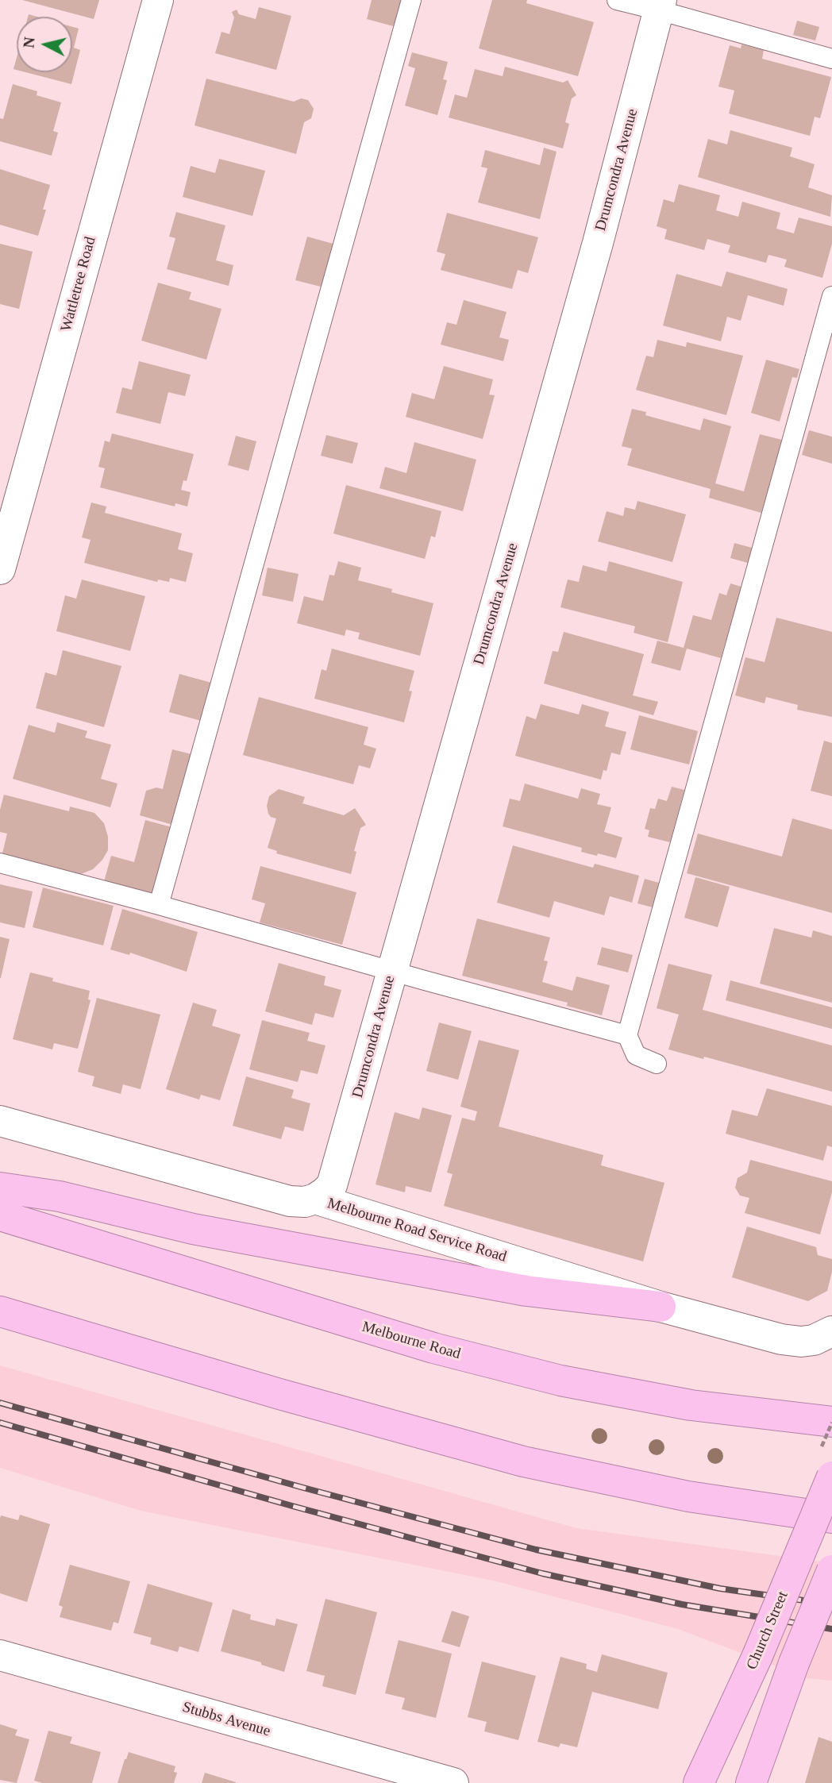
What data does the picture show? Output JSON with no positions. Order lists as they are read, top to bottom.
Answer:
{
  "streets": {
    "highway": ["Melbourne Road", "Church Street"],
    "street": [
      "Drumcondra Avenue",
      "Wattletree Road",
      "Melbourne Road Service Road",
      "Stubbs Avenue"
    ]
  },
  "crossings": [
    ["Drumcondra Avenue", "Melbourne Road Service Road"]
  ],
  "north": "left"
}
